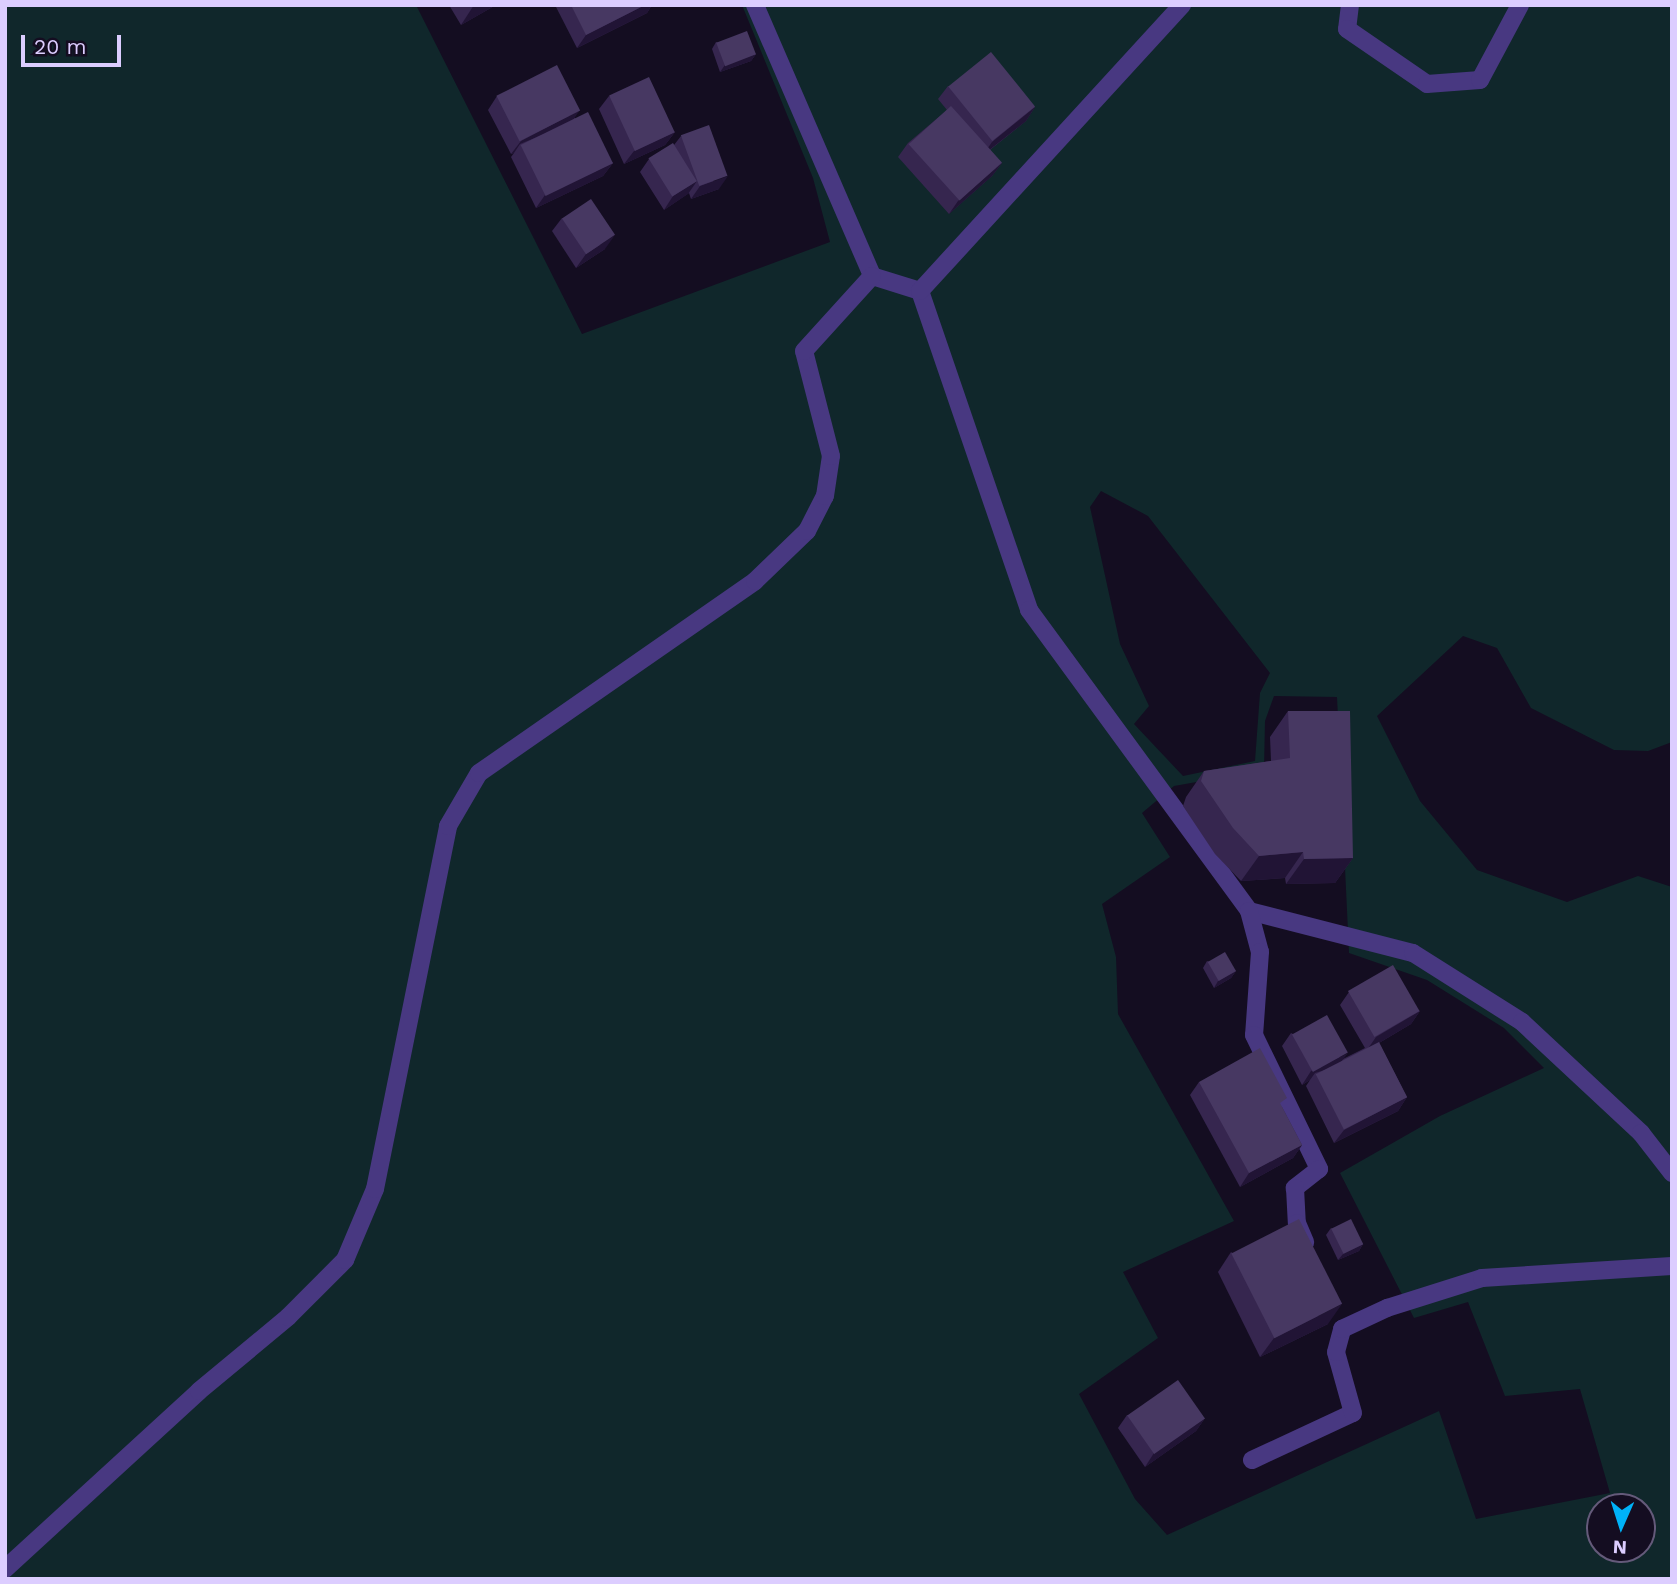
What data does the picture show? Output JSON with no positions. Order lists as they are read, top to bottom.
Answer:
{
  "scale_bar": "20 m",
  "north": "bottom"
}
